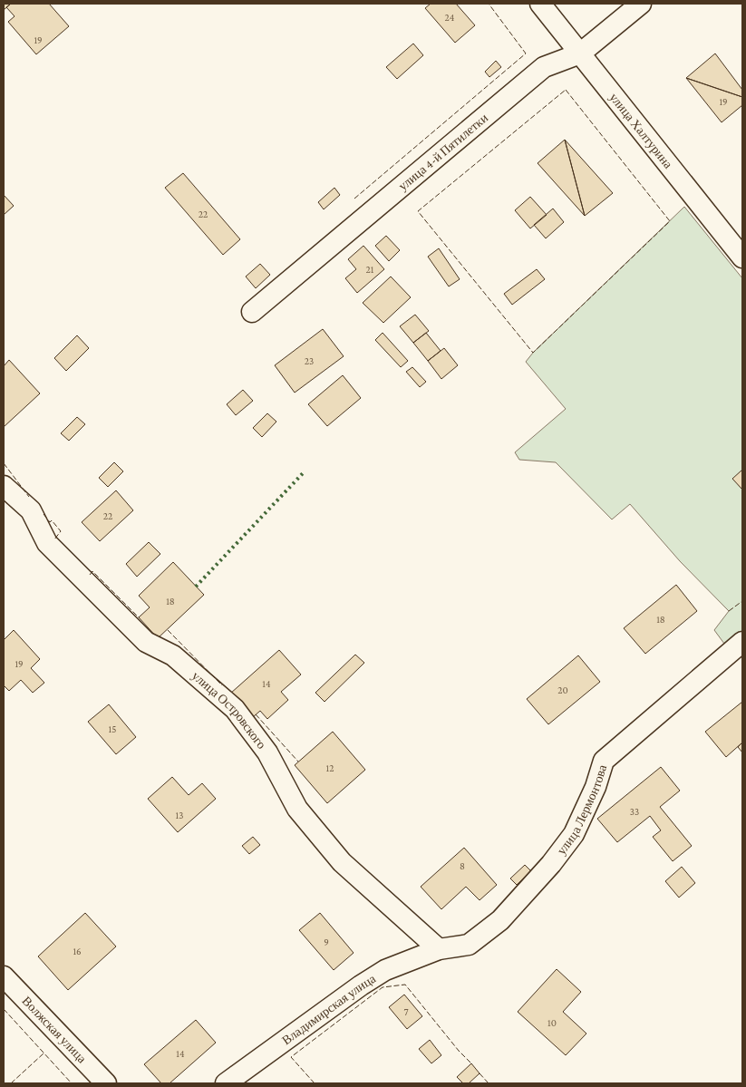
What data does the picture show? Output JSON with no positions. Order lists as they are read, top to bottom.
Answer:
{
  "streets": {
    "street": [
      "улица Халтурина",
      "улица 4-й Пятилетки",
      "улица Островского",
      "улица Лермонтова",
      "Владимирская улица",
      "Волжская улица"
    ]
  },
  "crossings": [
    ["улица Халтурина", "улица 4-й Пятилетки"],
    ["улица Островского", "улица Лермонтова"],
    ["улица Островского", "Владимирская улица"],
    ["улица Лермонтова", "Владимирская улица"]
  ],
  "house_numbers": [
    "24",
    "19",
    "19",
    "22",
    "21",
    "23",
    "22",
    "18",
    "18",
    "19",
    "14",
    "20",
    "15",
    "12",
    "33",
    "13",
    "8",
    "9",
    "16",
    "7",
    "10",
    "14"
  ]
}
